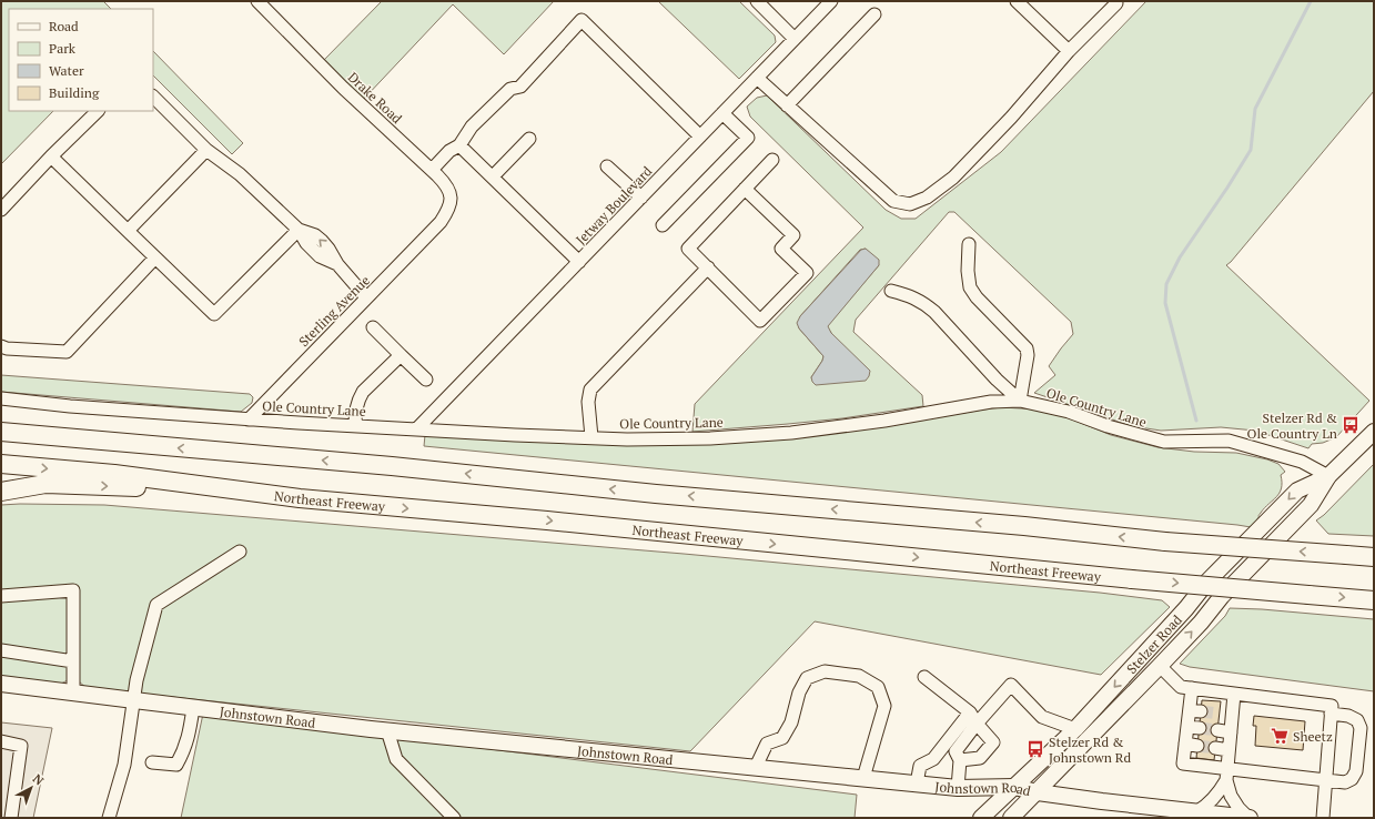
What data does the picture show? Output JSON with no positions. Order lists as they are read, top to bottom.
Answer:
{
  "streets": {
    "highway": ["Northeast Freeway"],
    "main road": ["Stelzer Road", "Johnstown Road"],
    "street": [
      "Drake Road",
      "Jetway Boulevard",
      "Sterling Avenue",
      "Ole Country Lane"
    ]
  },
  "crossings": [
    ["Drake Road", "Sterling Avenue"],
    ["Jetway Boulevard", "Ole Country Lane"],
    ["Sterling Avenue", "Ole Country Lane"],
    ["Ole Country Lane", "Stelzer Road"],
    ["Stelzer Road", "Johnstown Road"]
  ],
  "places": {
    "bus stop": ["Stelzer Rd & Ole Country Ln", "Stelzer Rd & Johnstown Rd"],
    "supermarket": ["Sheetz"]
  },
  "legend": [
    "Road",
    "Park",
    "Water",
    "Building"
  ],
  "north": "top right"
}
